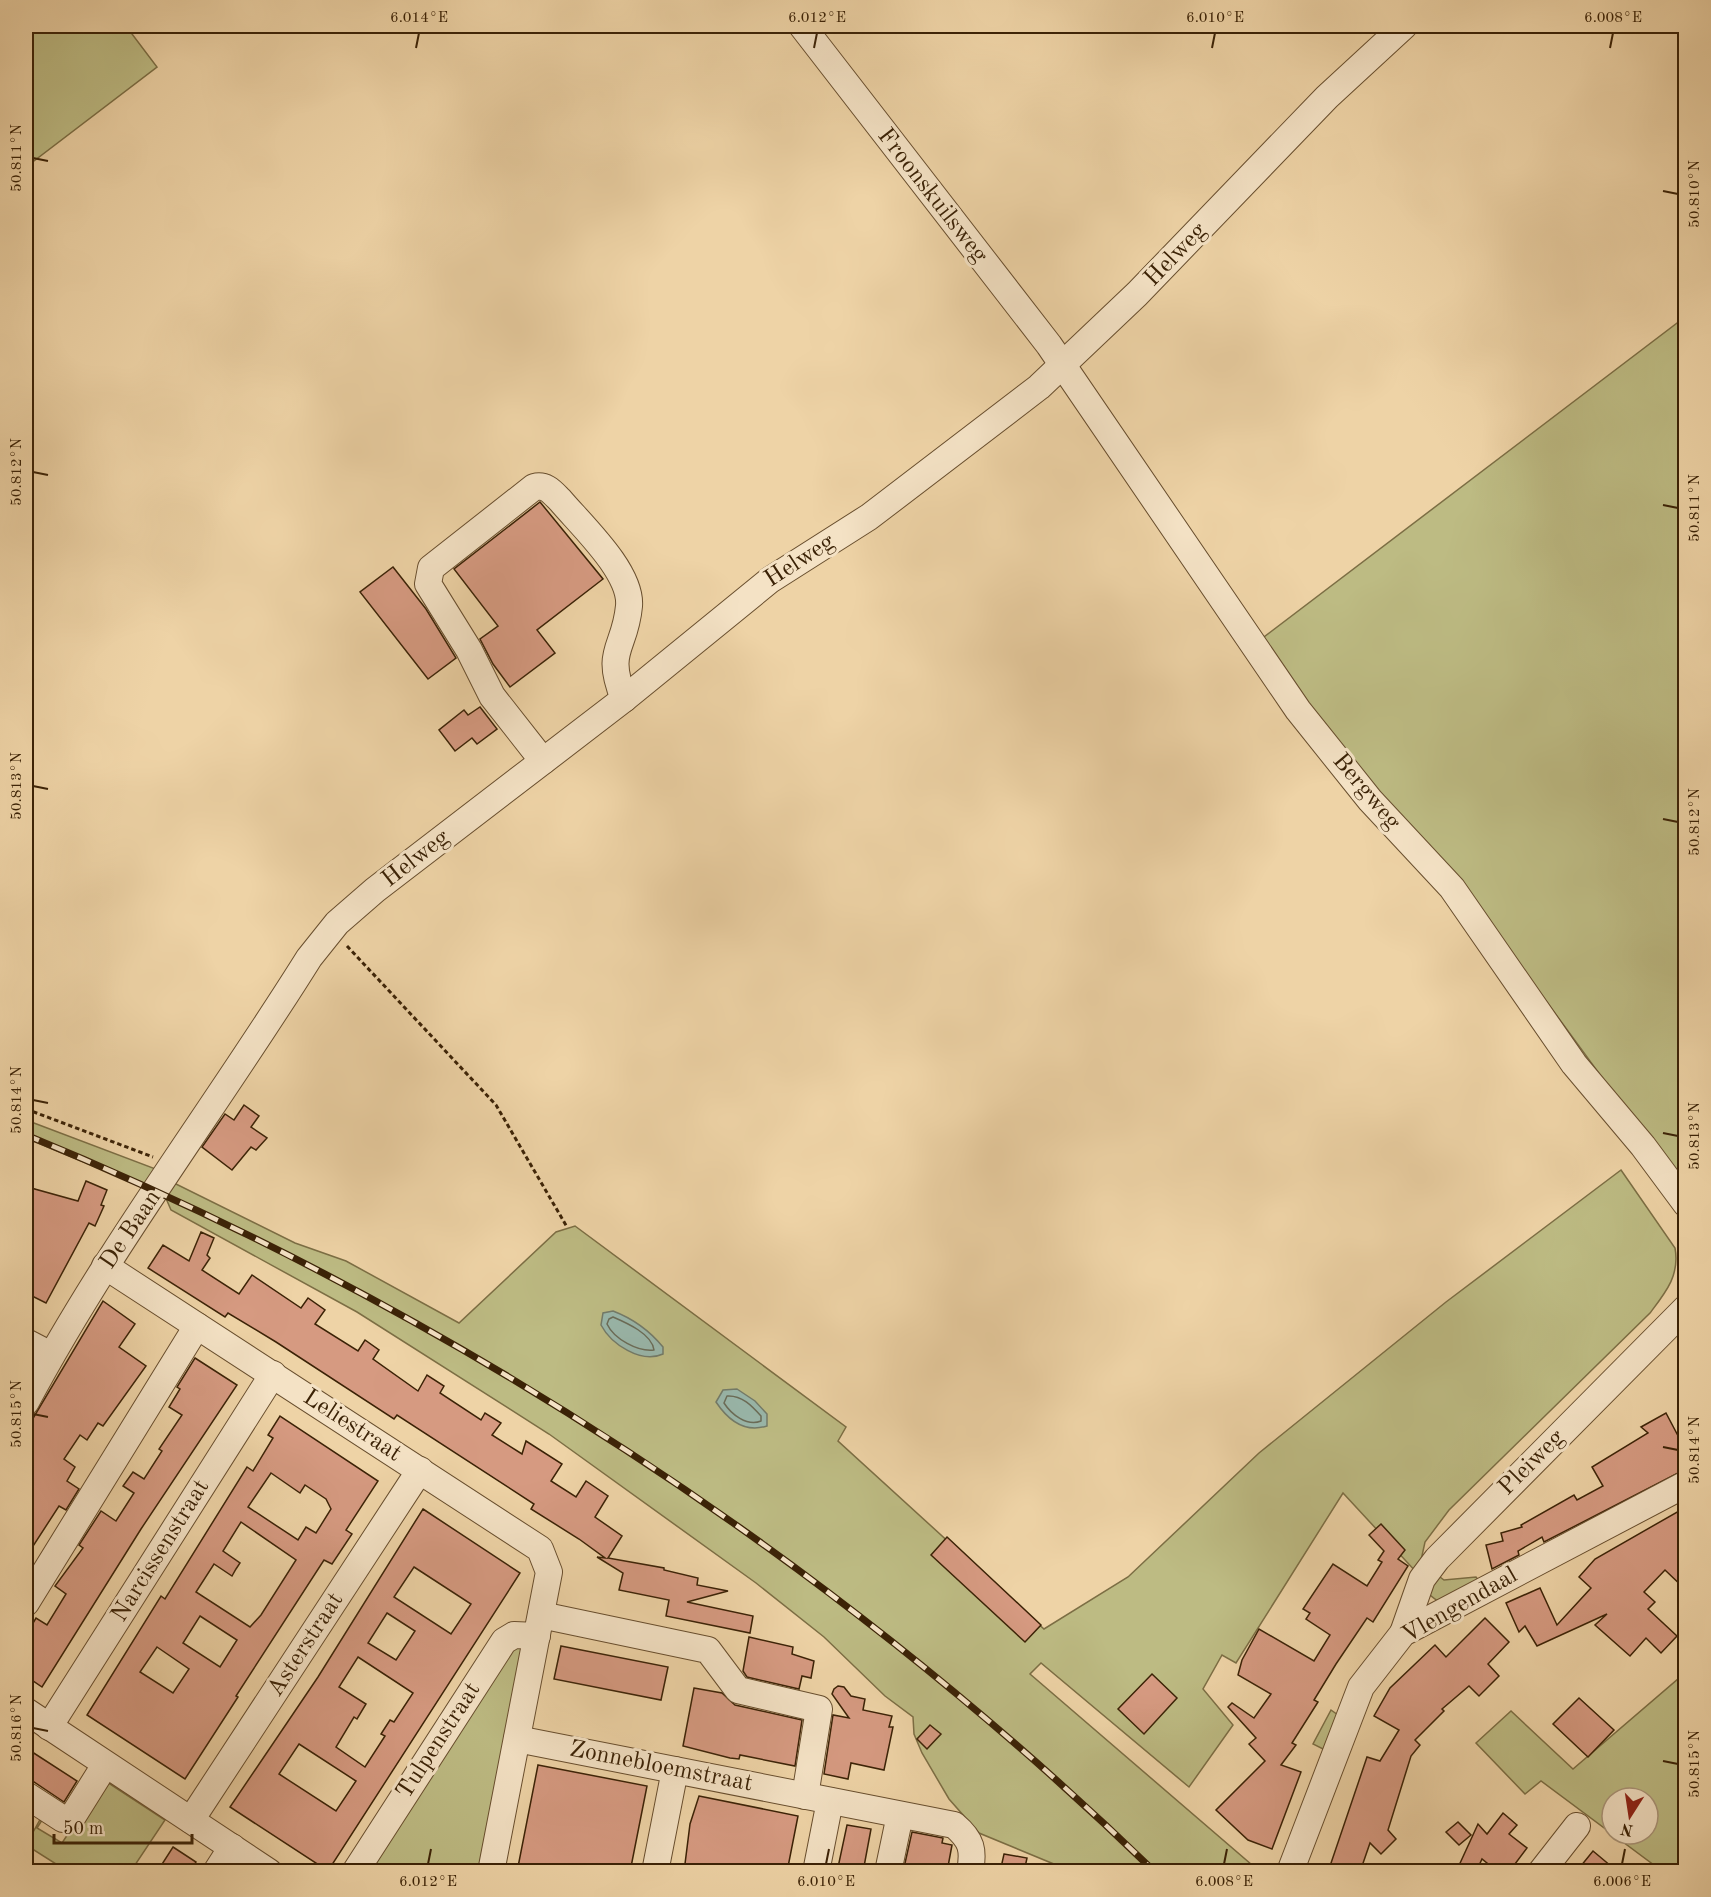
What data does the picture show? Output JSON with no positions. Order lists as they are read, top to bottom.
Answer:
{
  "streets": {
    "street": [
      "Froonskuilsweg",
      "Helweg",
      "Bergweg",
      "De Baan",
      "Leliestraat",
      "Pleiweg",
      "Narcissenstraat",
      "Vlengendaal",
      "Asterstraat",
      "Tulpenstraat",
      "Zonnebloemstraat"
    ]
  },
  "crossings": [
    ["Froonskuilsweg", "Helweg"],
    ["Froonskuilsweg", "Bergweg"],
    ["Helweg", "Bergweg"],
    ["Helweg", "De Baan"],
    ["De Baan", "Leliestraat"],
    ["Leliestraat", "Narcissenstraat"],
    ["Leliestraat", "Asterstraat"],
    ["Leliestraat", "Tulpenstraat"],
    ["Pleiweg", "Vlengendaal"]
  ],
  "scale_bar": "50 m",
  "north": "bottom",
  "coordinates": [
    "6.014°E",
    "6.012°E",
    "6.010°E",
    "6.008°E",
    "50.811°N",
    "50.810°N",
    "50.812°N",
    "50.813°N",
    "50.814°N",
    "50.815°N",
    "50.816°N",
    "6.006°E"
  ]
}
